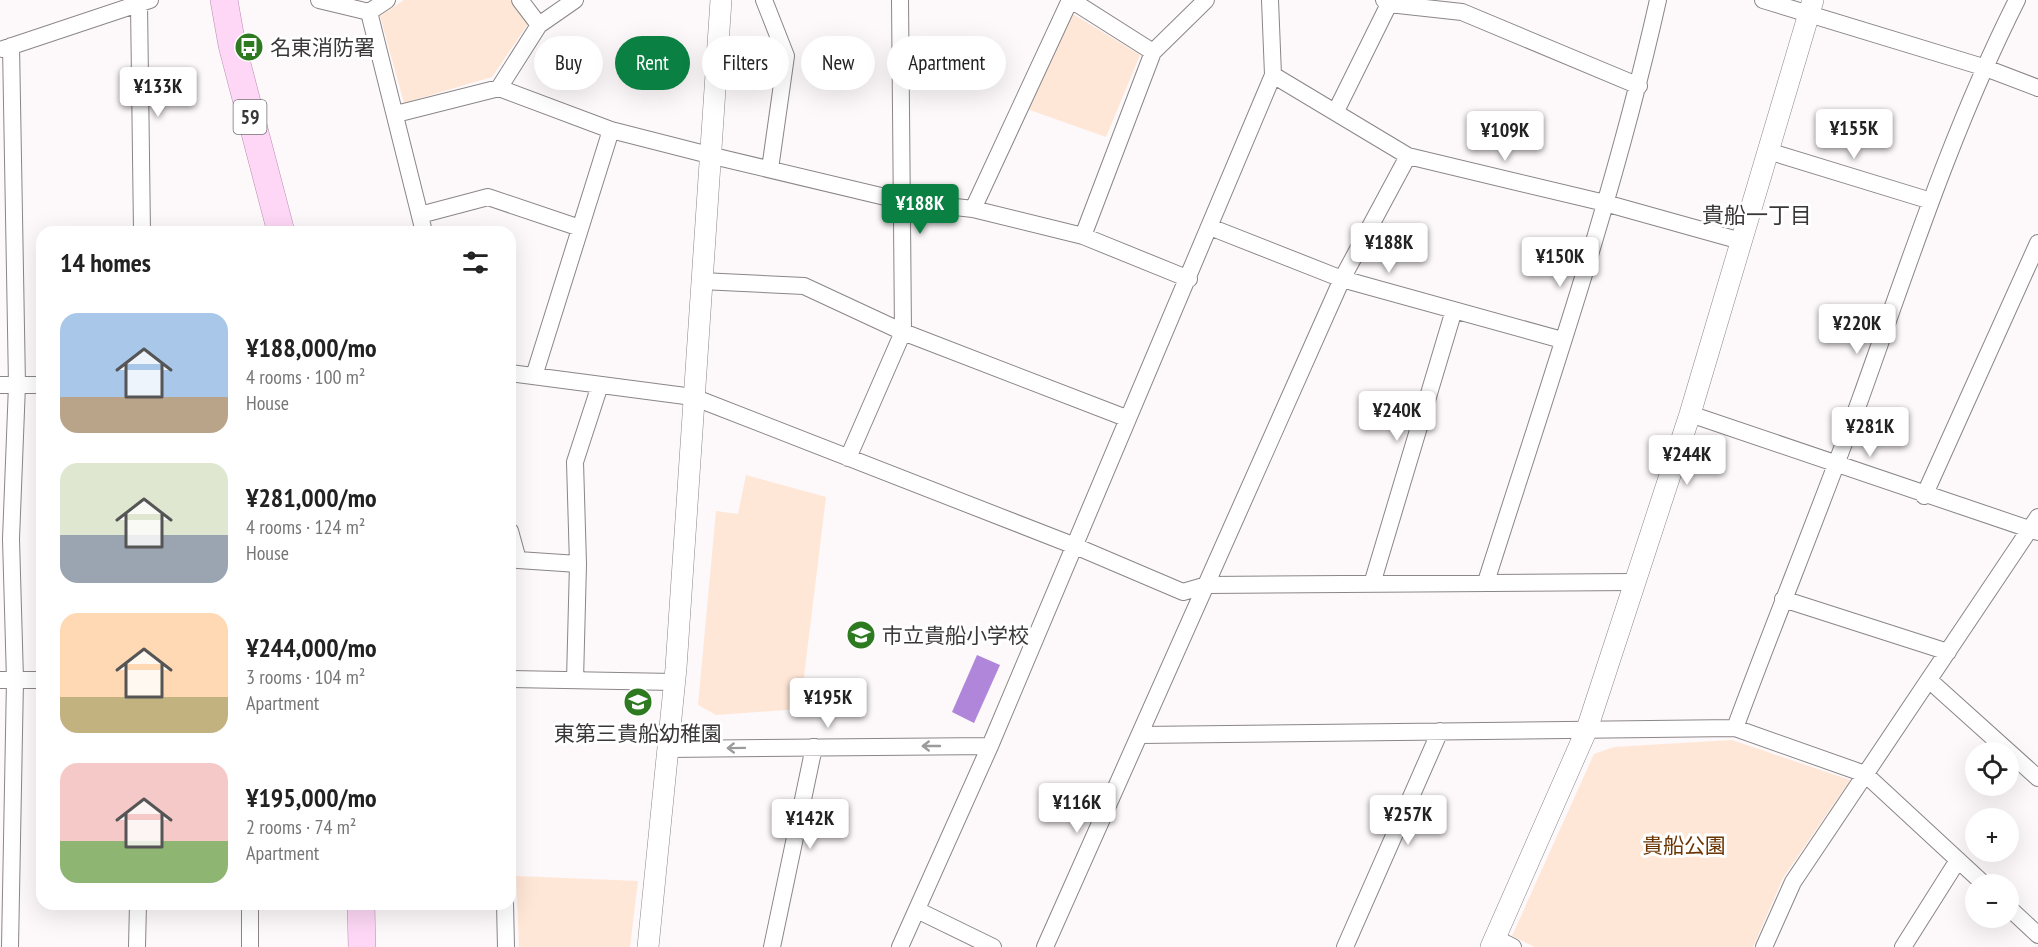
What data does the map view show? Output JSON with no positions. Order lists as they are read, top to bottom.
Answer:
{
  "streets": {
    "main road": ["59"]
  },
  "districts": ["貴船一丁目"],
  "parks": ["貴船公園"],
  "places": {
    "bus stop": ["名東消防署"],
    "school or university": ["市立貴船小学校", "東第三貴船幼稚園"]
  },
  "page": {
    "chip": [
      "Buy",
      "Rent",
      "Filters",
      "New",
      "Apartment"
    ],
    "price": [
      "¥133K",
      "¥155K",
      "¥109K",
      "¥188K",
      "¥188K",
      "¥150K",
      "¥220K",
      "¥240K",
      "¥281K",
      "¥244K",
      "¥195K",
      "¥116K",
      "¥257K",
      "¥142K"
    ],
    "heading": "14 homes",
    "list": [
      {
        "name": "¥188,000/mo",
        "note": "4 rooms · 100 m² · House"
      },
      {
        "name": "¥281,000/mo",
        "note": "4 rooms · 124 m² · House"
      },
      {
        "name": "¥244,000/mo",
        "note": "3 rooms · 104 m² · Apartment"
      },
      {
        "name": "¥195,000/mo",
        "note": "2 rooms · 74 m² · Apartment"
      }
    ],
    "map_buttons": ["+", "−"]
  }
}
